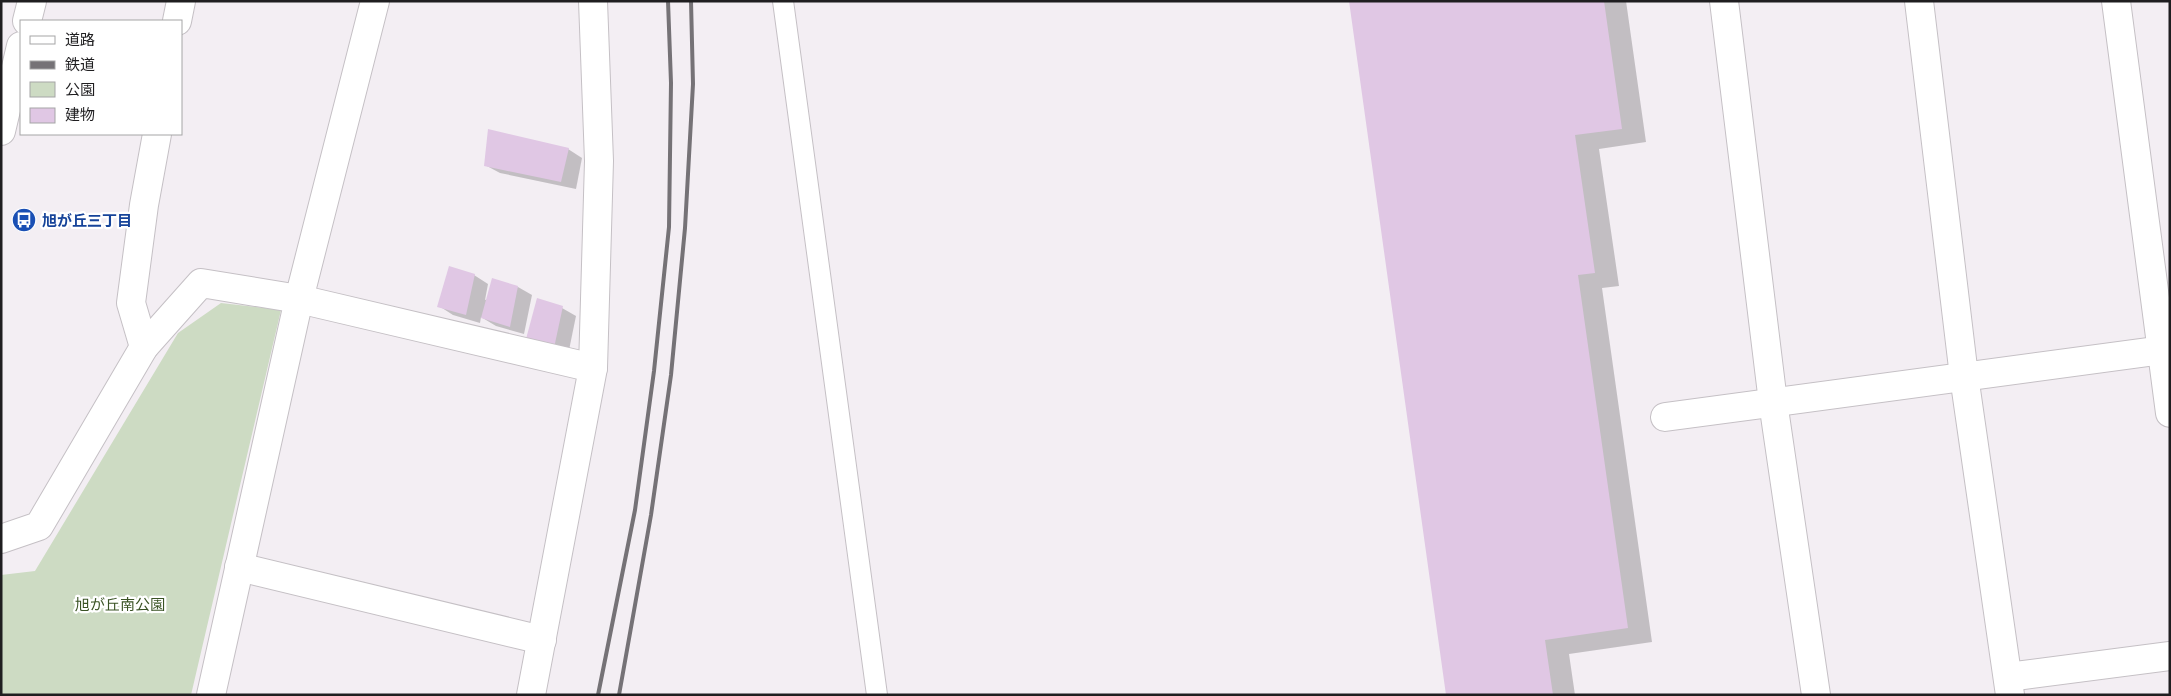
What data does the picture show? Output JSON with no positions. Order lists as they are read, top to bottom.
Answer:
{
  "parks": ["旭が丘南公園"],
  "places": {
    "bus stop": ["旭が丘三丁目"]
  },
  "legend": [
    "道路",
    "鉄道",
    "公園",
    "建物"
  ]
}
